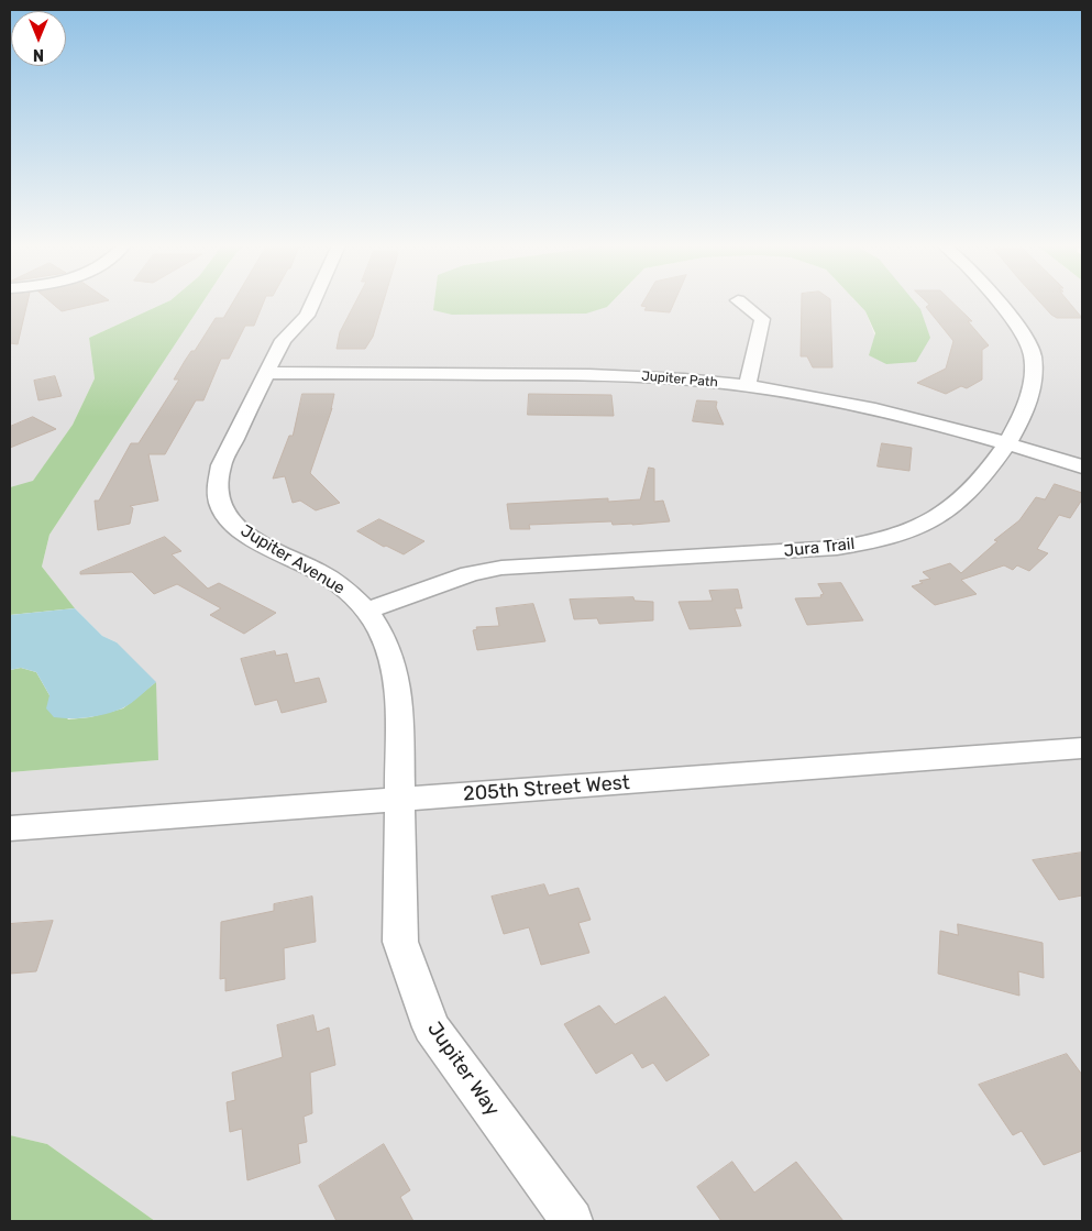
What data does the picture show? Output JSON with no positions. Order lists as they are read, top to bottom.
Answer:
{
  "streets": {
    "street": [
      "Jupiter Path",
      "Jura Trail",
      "Jupiter Avenue",
      "205th Street West",
      "Jupiter Way"
    ]
  },
  "crossings": [
    ["Jupiter Path", "Jura Trail"],
    ["Jupiter Path", "Jupiter Avenue"],
    ["Jura Trail", "Jupiter Avenue"],
    ["Jupiter Avenue", "205th Street West"],
    ["Jupiter Avenue", "Jupiter Way"],
    ["205th Street West", "Jupiter Way"]
  ],
  "north": "bottom"
}
